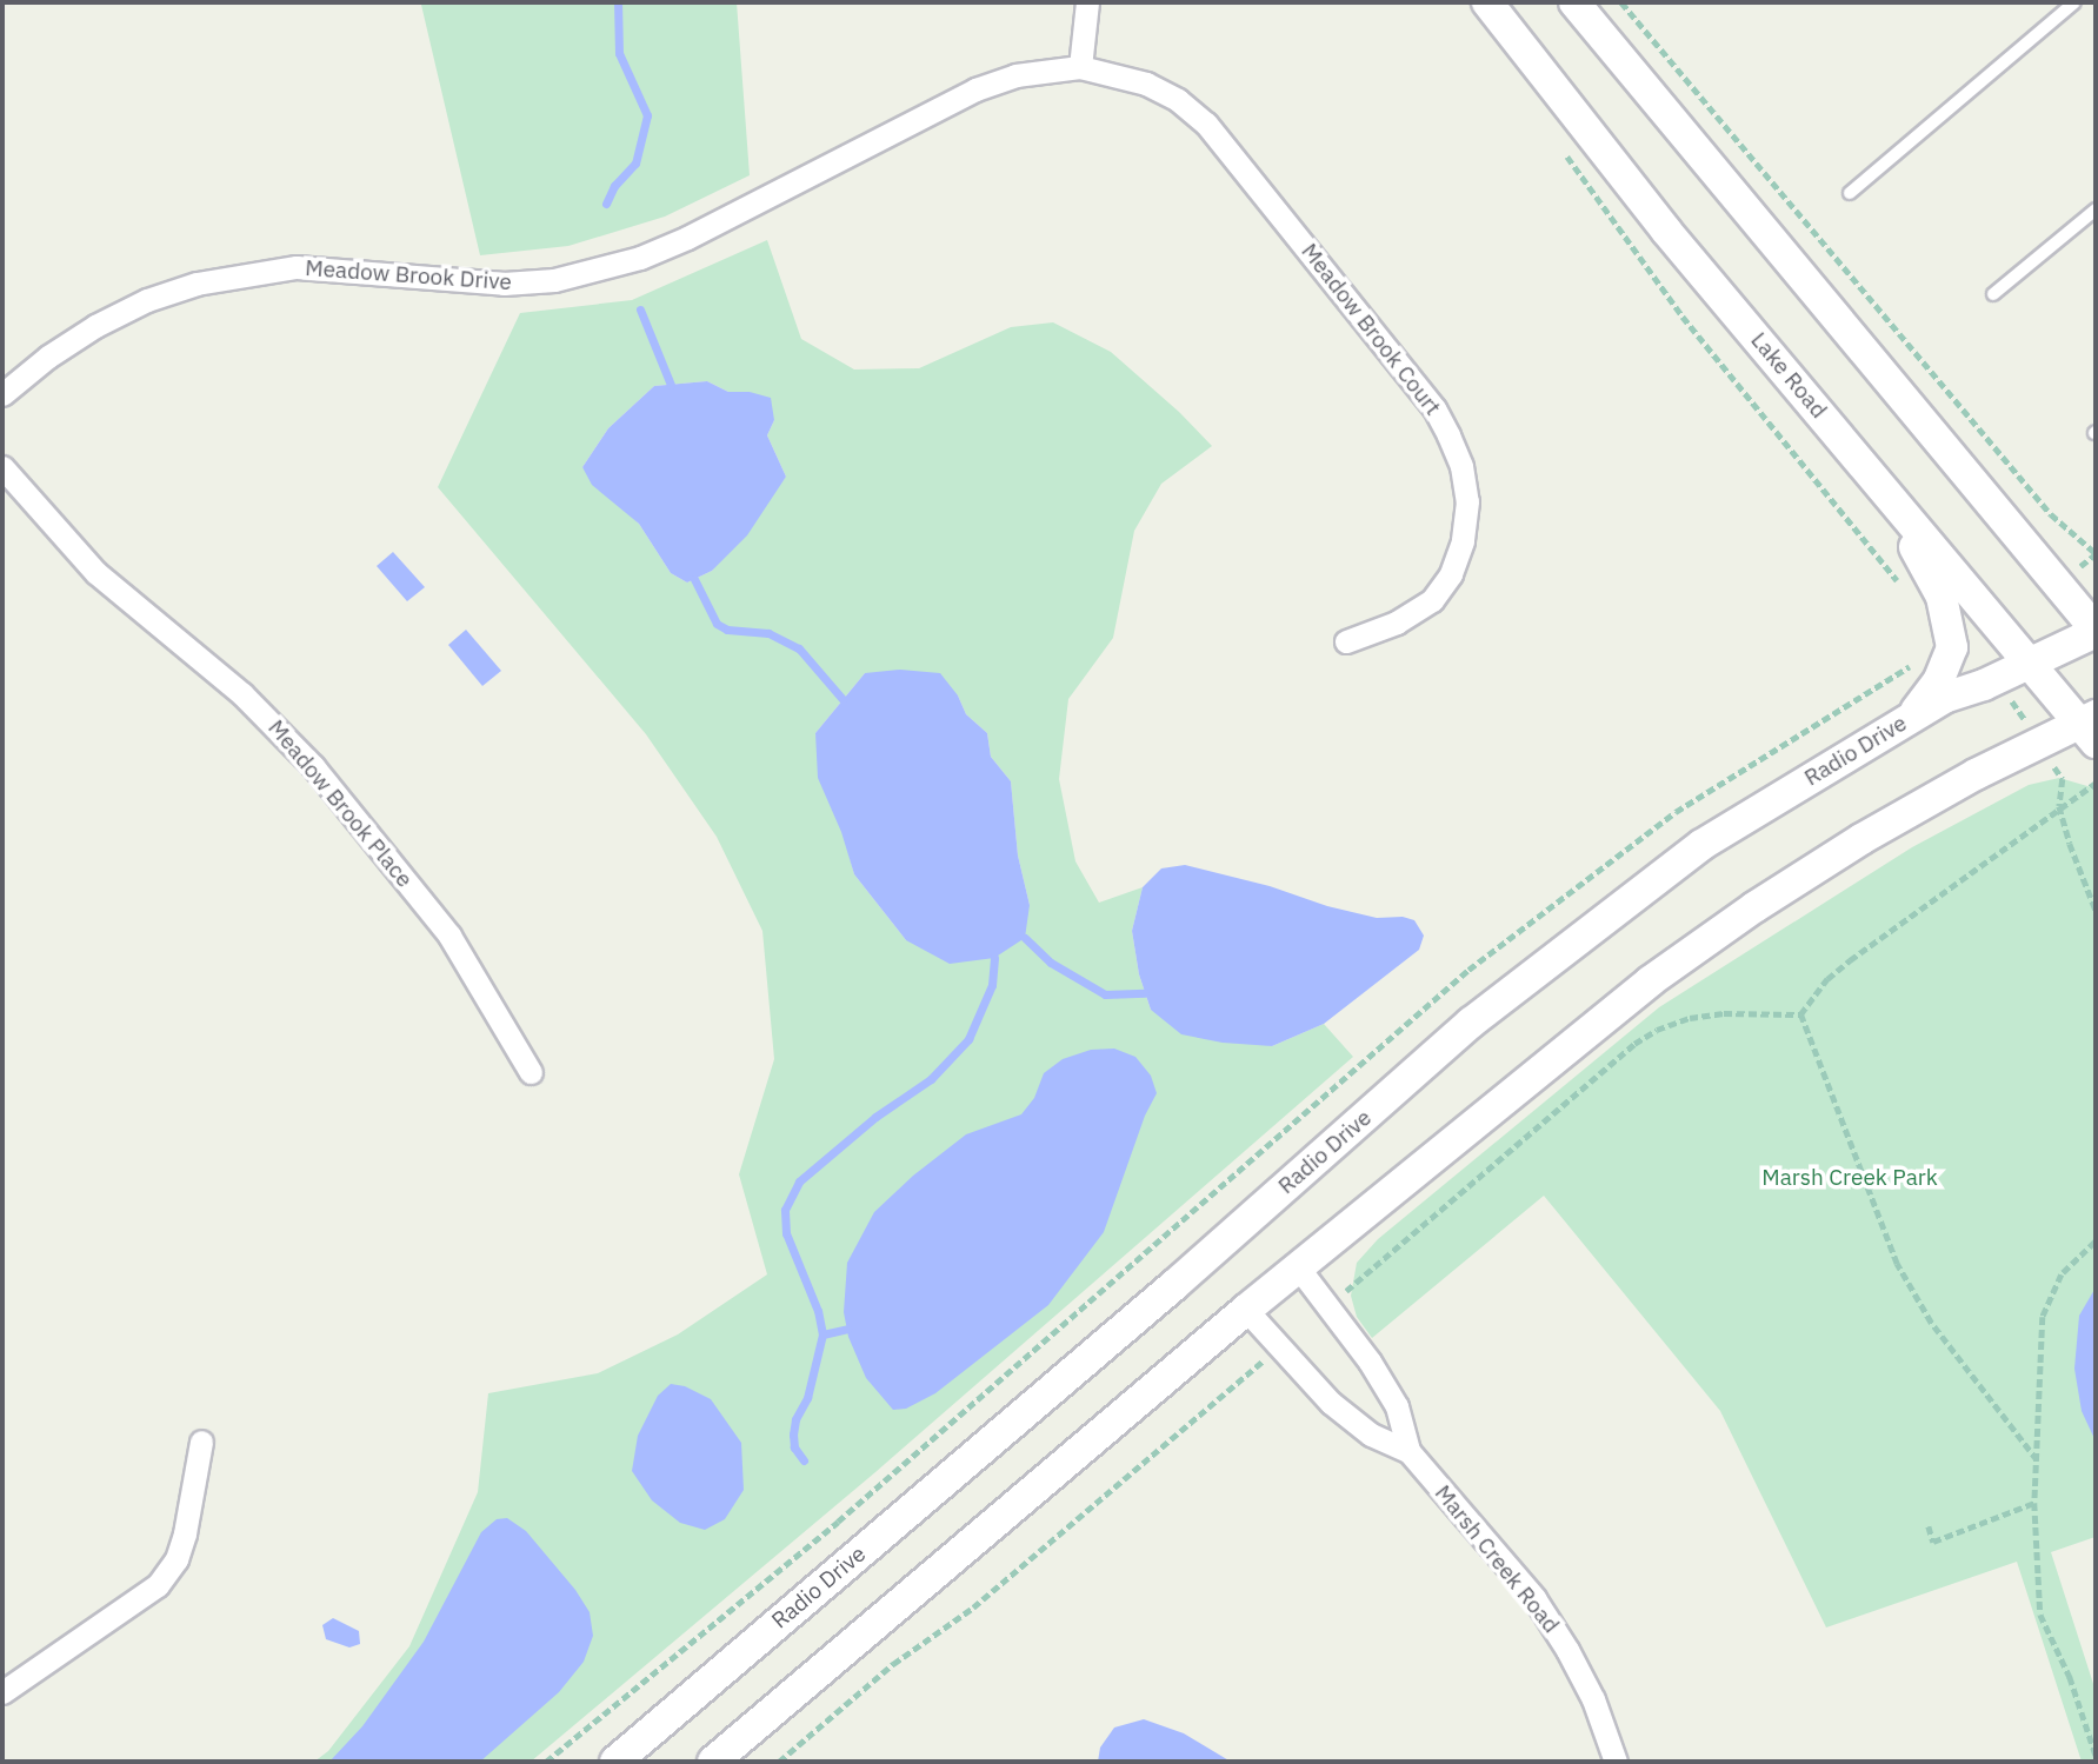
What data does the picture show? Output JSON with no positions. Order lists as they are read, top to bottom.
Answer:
{
  "streets": {
    "main road": ["Lake Road", "Radio Drive"],
    "street": [
      "Meadow Brook Drive",
      "Meadow Brook Court",
      "Meadow Brook Place",
      "Marsh Creek Road"
    ]
  },
  "crossings": [
    ["Meadow Brook Drive", "Meadow Brook Court"],
    ["Lake Road", "Radio Drive"]
  ],
  "parks": ["Marsh Creek Park"]
}
